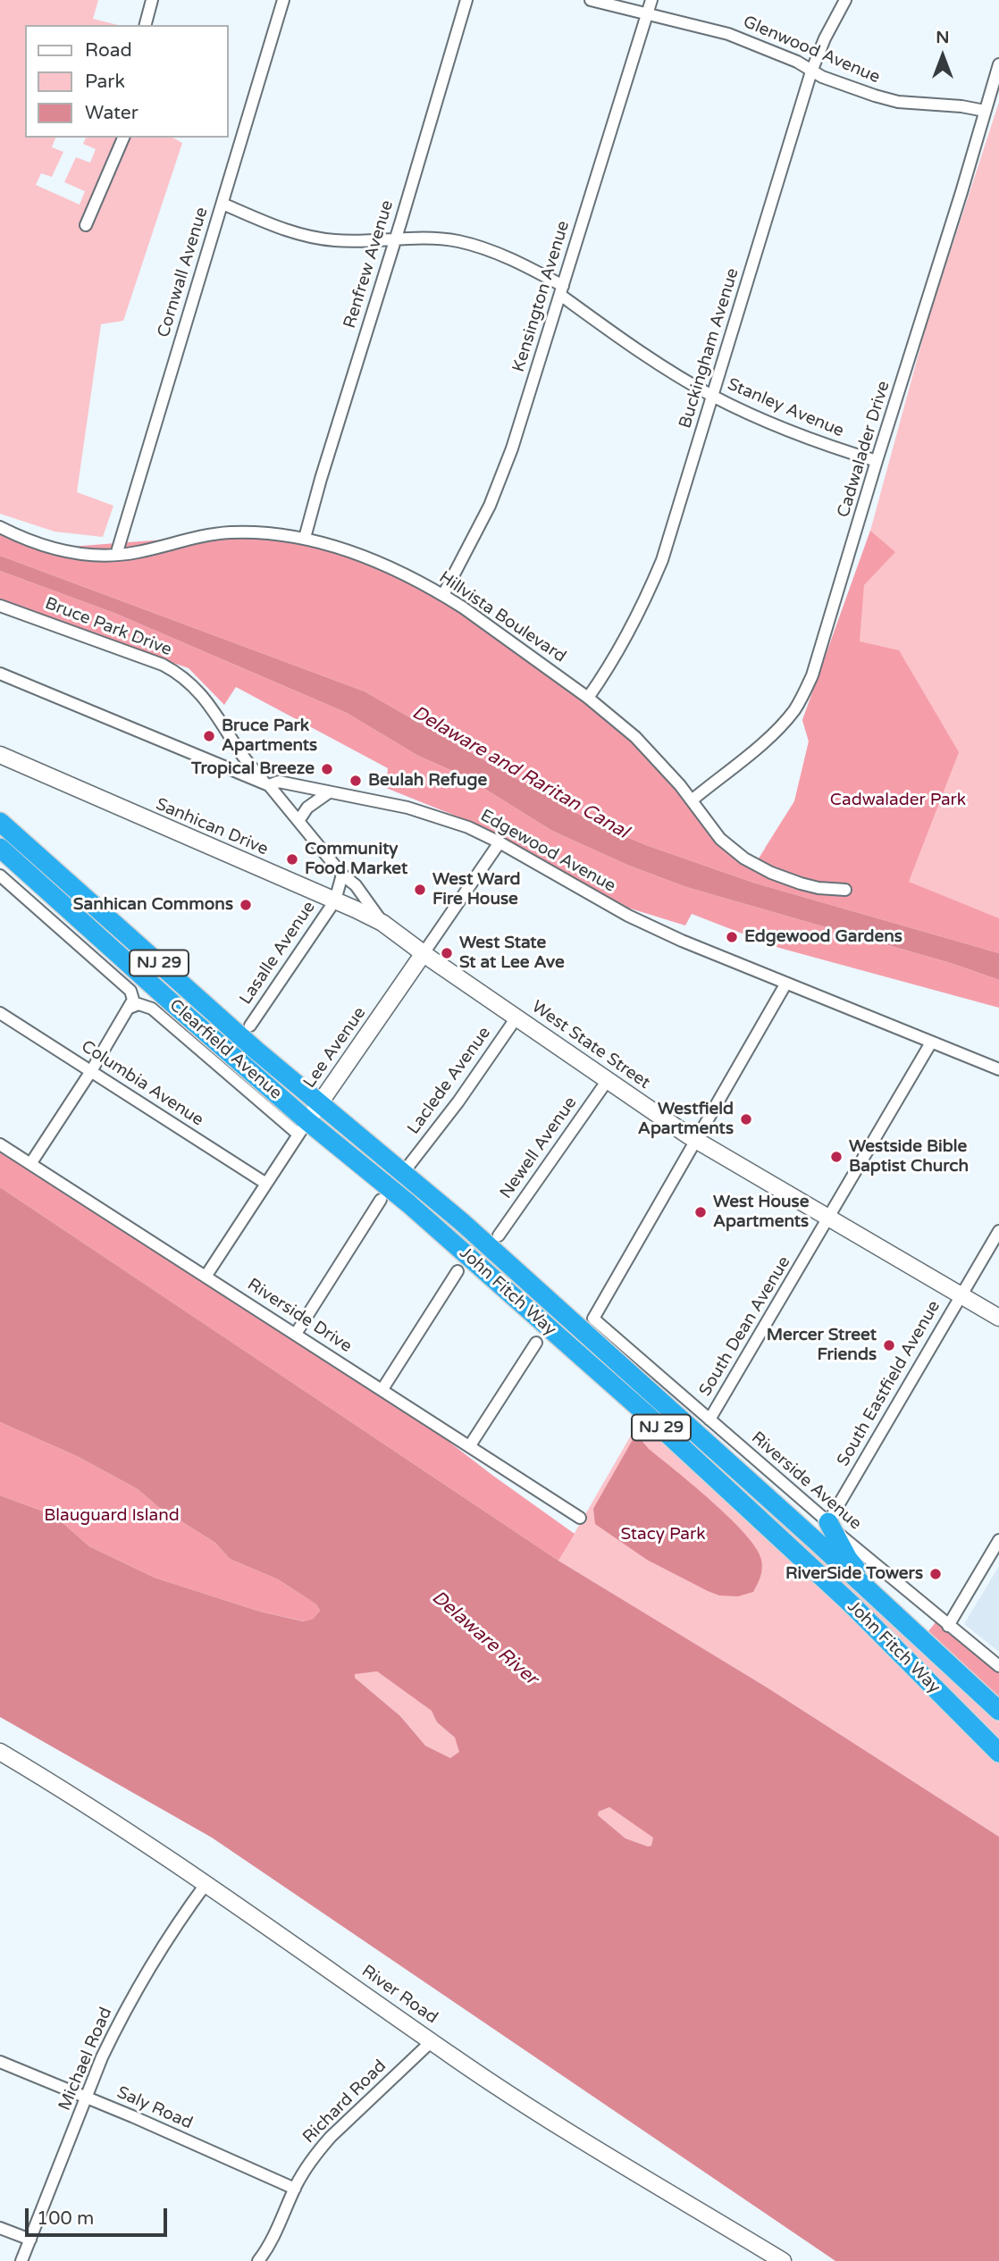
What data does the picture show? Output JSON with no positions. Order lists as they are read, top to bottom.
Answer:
{
  "streets": {
    "highway": ["NJ 29", "John Fitch Way"],
    "main road": [
      "Sanhican Drive",
      "West State Street",
      "Lee Avenue",
      "River Road"
    ],
    "street": [
      "Glenwood Avenue",
      "Renfrew Avenue",
      "Cornwall Avenue",
      "Kensington Avenue",
      "Buckingham Avenue",
      "Stanley Avenue",
      "Cadwalader Drive",
      "Hillvista Boulevard",
      "Bruce Park Drive",
      "Edgewood Avenue",
      "Lasalle Avenue",
      "Clearfield Avenue",
      "Laclede Avenue",
      "Columbia Avenue",
      "Newell Avenue",
      "Riverside Drive",
      "South Dean Avenue",
      "South Eastfield Avenue",
      "Riverside Avenue",
      "Michael Road",
      "Richard Road",
      "Saly Road"
    ]
  },
  "crossings": [
    ["Glenwood Avenue", "Kensington Avenue"],
    ["Glenwood Avenue", "Buckingham Avenue"],
    ["Glenwood Avenue", "Cadwalader Drive"],
    ["Renfrew Avenue", "Stanley Avenue"],
    ["Renfrew Avenue", "Hillvista Boulevard"],
    ["Cornwall Avenue", "Stanley Avenue"],
    ["Cornwall Avenue", "Hillvista Boulevard"],
    ["Kensington Avenue", "Stanley Avenue"],
    ["Kensington Avenue", "Hillvista Boulevard"],
    ["Buckingham Avenue", "Stanley Avenue"],
    ["Buckingham Avenue", "Hillvista Boulevard"],
    ["Stanley Avenue", "Cadwalader Drive"],
    ["Cadwalader Drive", "Hillvista Boulevard"],
    ["Bruce Park Drive", "Edgewood Avenue"],
    ["Bruce Park Drive", "West State Street"],
    ["Sanhican Drive", "Lasalle Avenue"],
    ["Sanhican Drive", "West State Street"],
    ["Edgewood Avenue", "West State Street"],
    ["Edgewood Avenue", "Lee Avenue"],
    ["Edgewood Avenue", "South Dean Avenue"],
    ["West State Street", "Lee Avenue"],
    ["West State Street", "Laclede Avenue"],
    ["West State Street", "Newell Avenue"],
    ["West State Street", "South Dean Avenue"],
    ["West State Street", "South Eastfield Avenue"],
    ["West State Street", "Riverside Avenue"],
    ["Lee Avenue", "Clearfield Avenue"],
    ["Lee Avenue", "Columbia Avenue"],
    ["Lee Avenue", "John Fitch Way"],
    ["Lee Avenue", "Riverside Drive"],
    ["Clearfield Avenue", "John Fitch Way"],
    ["South Dean Avenue", "Riverside Avenue"],
    ["South Eastfield Avenue", "Riverside Avenue"],
    ["River Road", "Michael Road"],
    ["River Road", "Richard Road"],
    ["Michael Road", "Saly Road"],
    ["Richard Road", "Saly Road"]
  ],
  "water": ["Delaware and Raritan Canal", "Delaware River"],
  "parks": ["Cadwalader Park", "Blauguard Island", "Stacy Park"],
  "places": [
    "Bruce Park Apartments",
    "Tropical Breeze",
    "Beulah Refuge",
    "Community Food Market",
    "West Ward Fire House",
    "Sanhican Commons",
    "Edgewood Gardens",
    "West State St at Lee Ave",
    "Westfield Apartments",
    "Westside Bible Baptist Church",
    "West House Apartments",
    "Mercer Street Friends",
    "RiverSide Towers"
  ],
  "legend": ["Road", "Park", "Water"],
  "scale_bar": "100 m",
  "north": "top"
}
